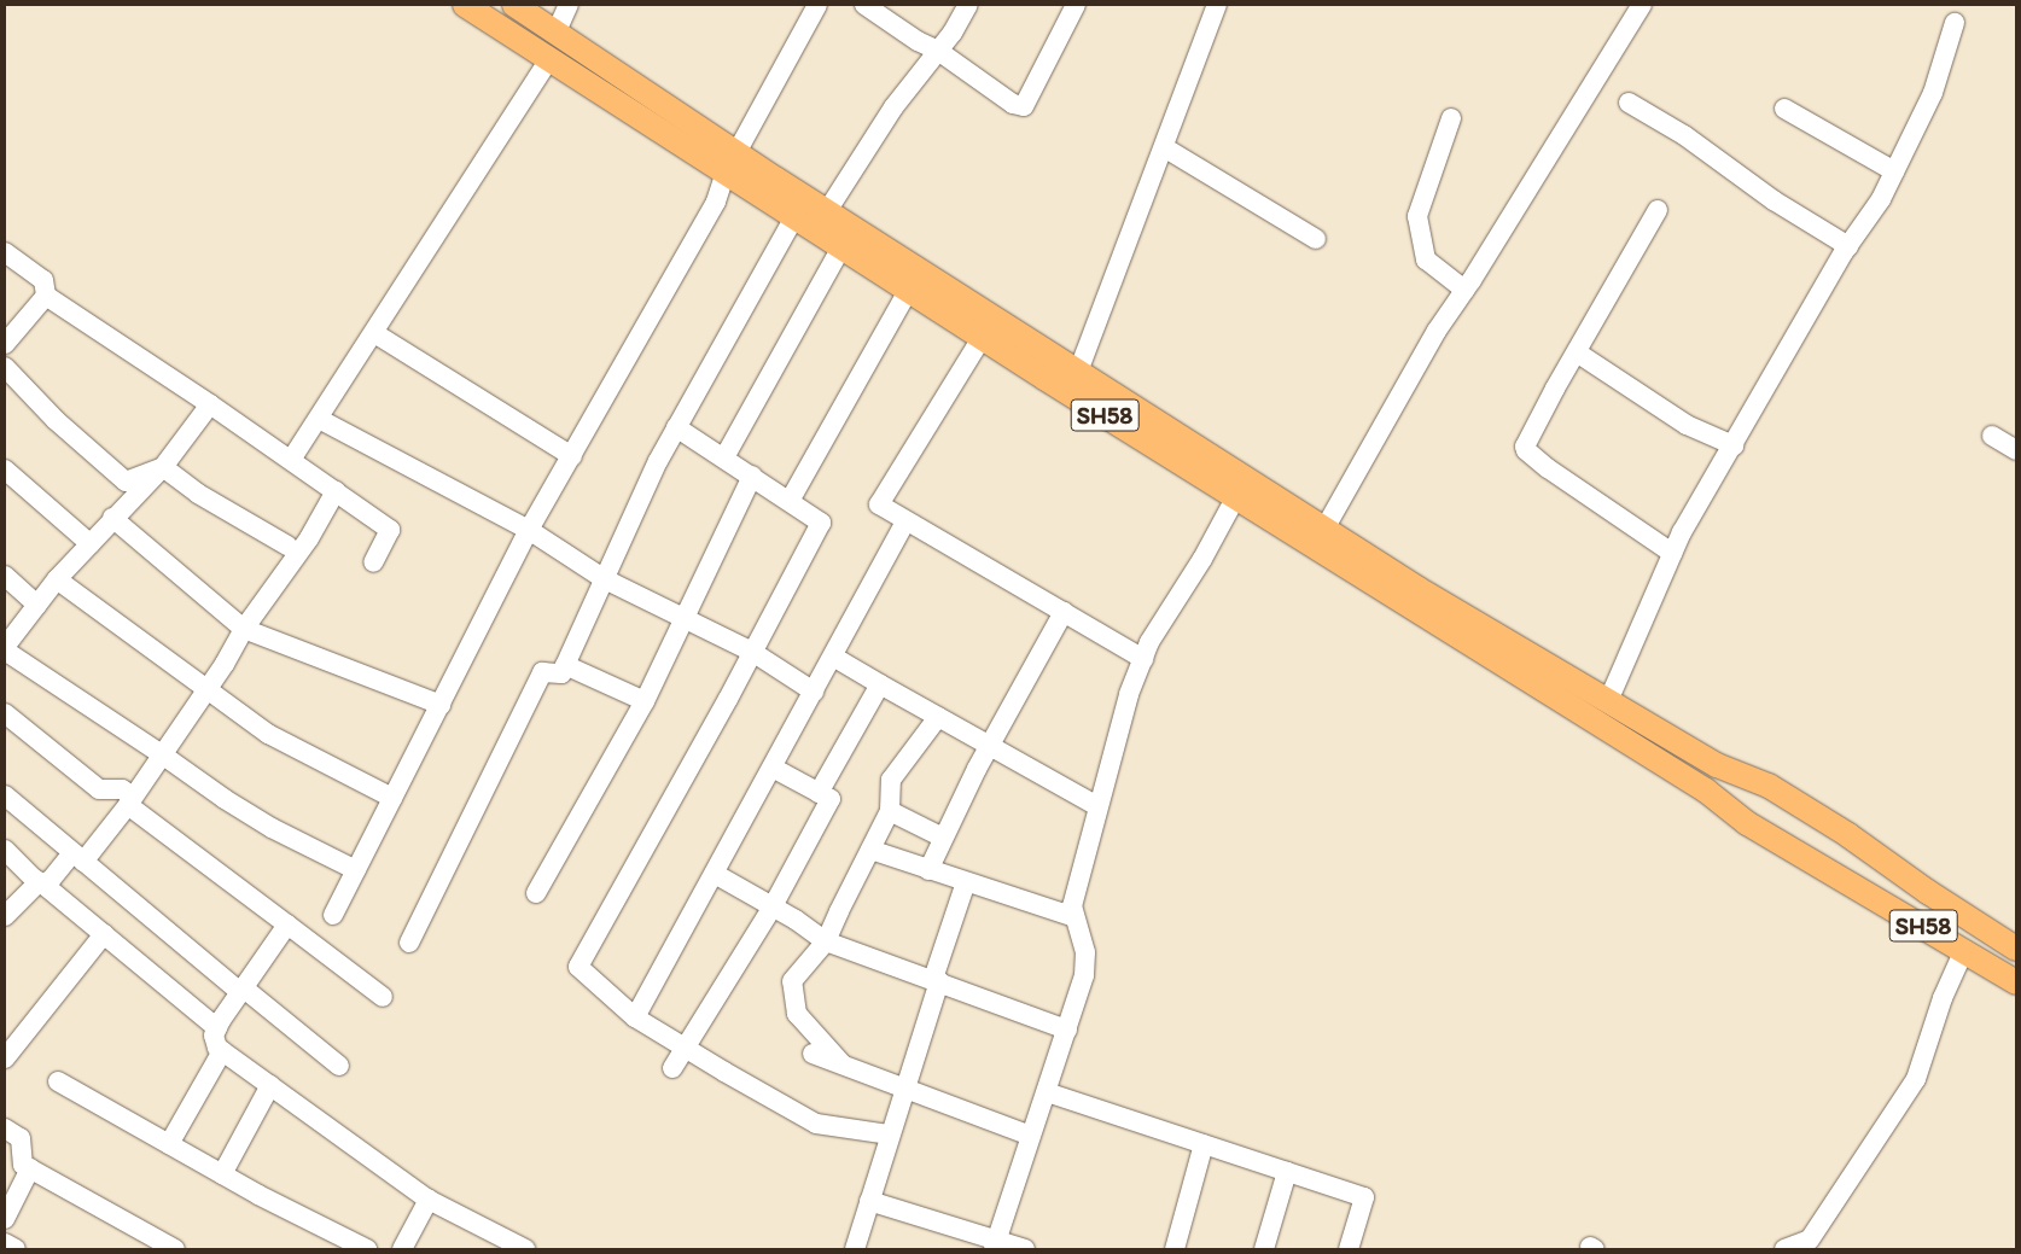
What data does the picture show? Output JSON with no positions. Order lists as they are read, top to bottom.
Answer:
{
  "streets": {
    "main road": ["SH58"]
  }
}
